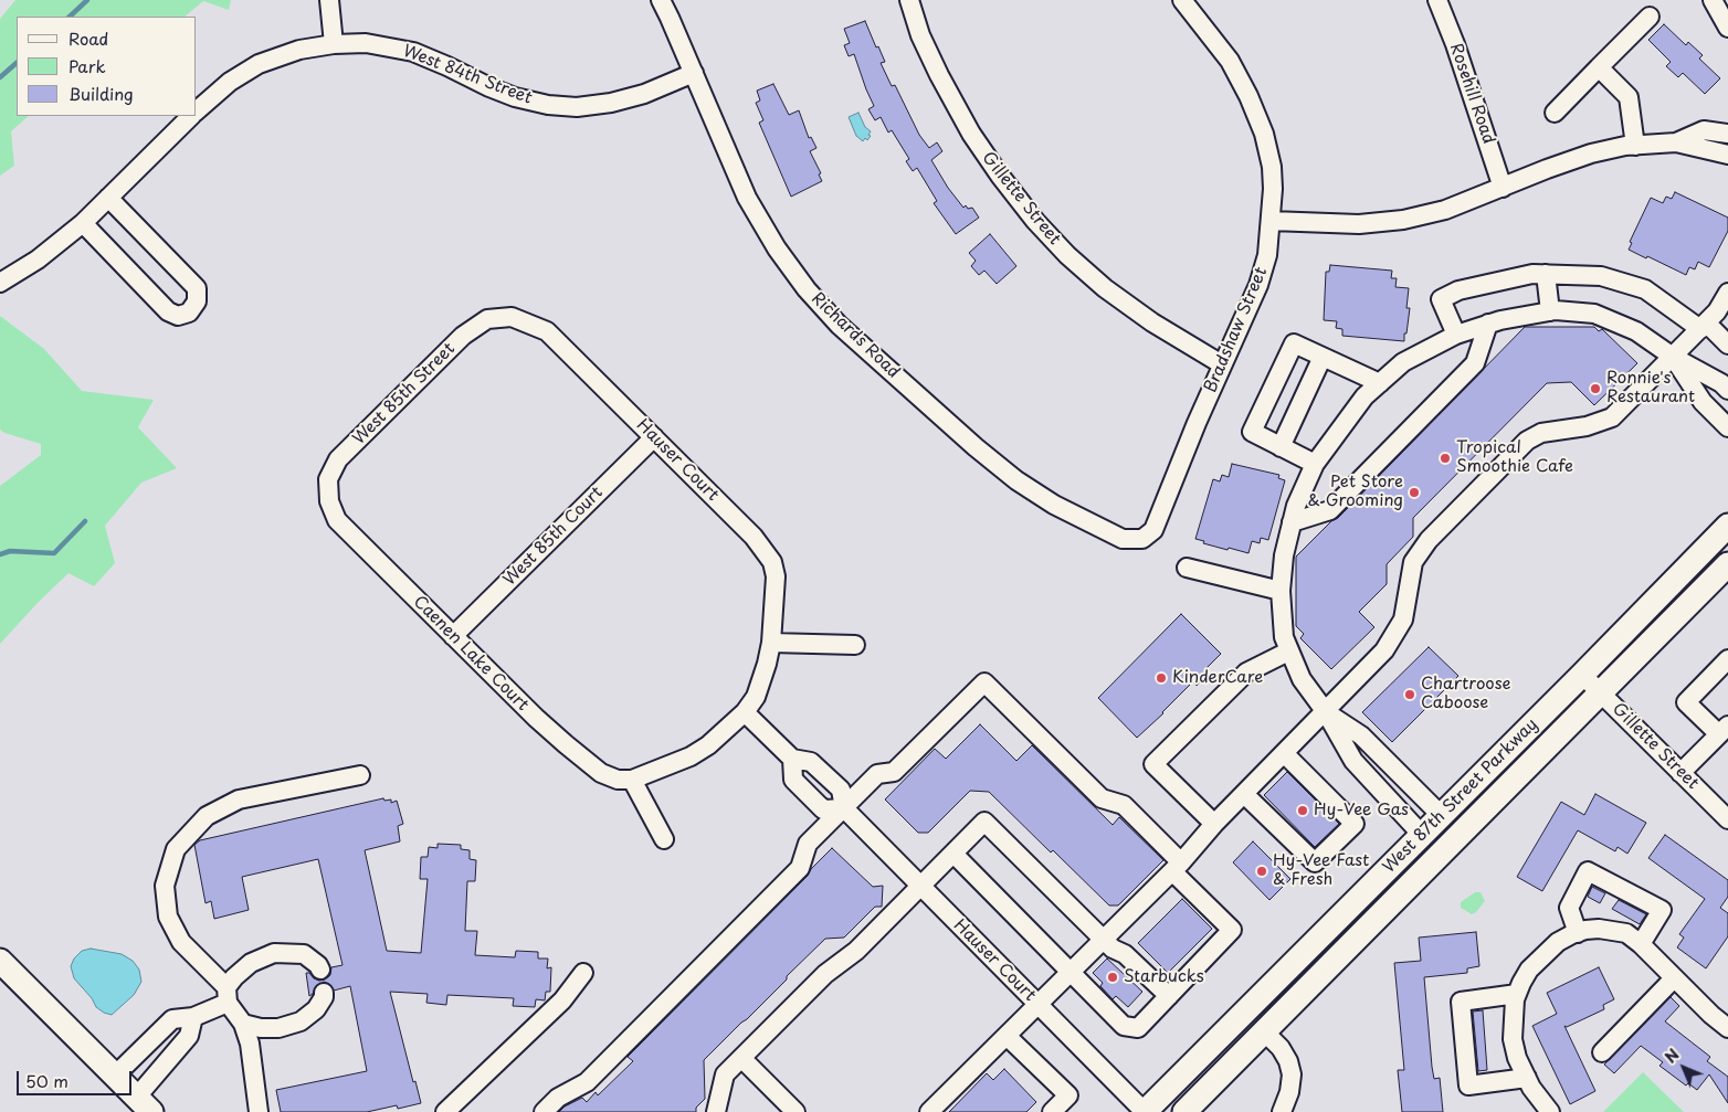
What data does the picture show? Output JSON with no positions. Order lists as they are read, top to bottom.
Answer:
{
  "streets": {
    "main road": ["West 87th Street Parkway"],
    "street": [
      "West 84th Street",
      "Rosehill Road",
      "Gillette Street",
      "Bradshaw Street",
      "Richards Road",
      "West 85th Street",
      "Hauser Court",
      "West 85th Court",
      "Caenen Lake Court"
    ]
  },
  "crossings": [
    ["West 84th Street", "Richards Road"],
    ["Gillette Street", "Bradshaw Street"],
    ["Gillette Street", "West 87th Street Parkway"],
    ["Bradshaw Street", "Richards Road"],
    ["West 85th Street", "Hauser Court"],
    ["West 85th Street", "Caenen Lake Court"],
    ["Hauser Court", "West 85th Court"],
    ["Hauser Court", "West 87th Street Parkway"],
    ["West 85th Court", "Caenen Lake Court"]
  ],
  "places": [
    "Ronnie's Restaurant",
    "Tropical Smoothie Cafe",
    "Pet Store & Grooming",
    "KinderCare",
    "Chartroose Caboose",
    "Hy-Vee Gas",
    "Hy-Vee Fast & Fresh",
    "Starbucks"
  ],
  "legend": ["Road", "Park", "Building"],
  "scale_bar": "50 m",
  "north": "top left"
}
